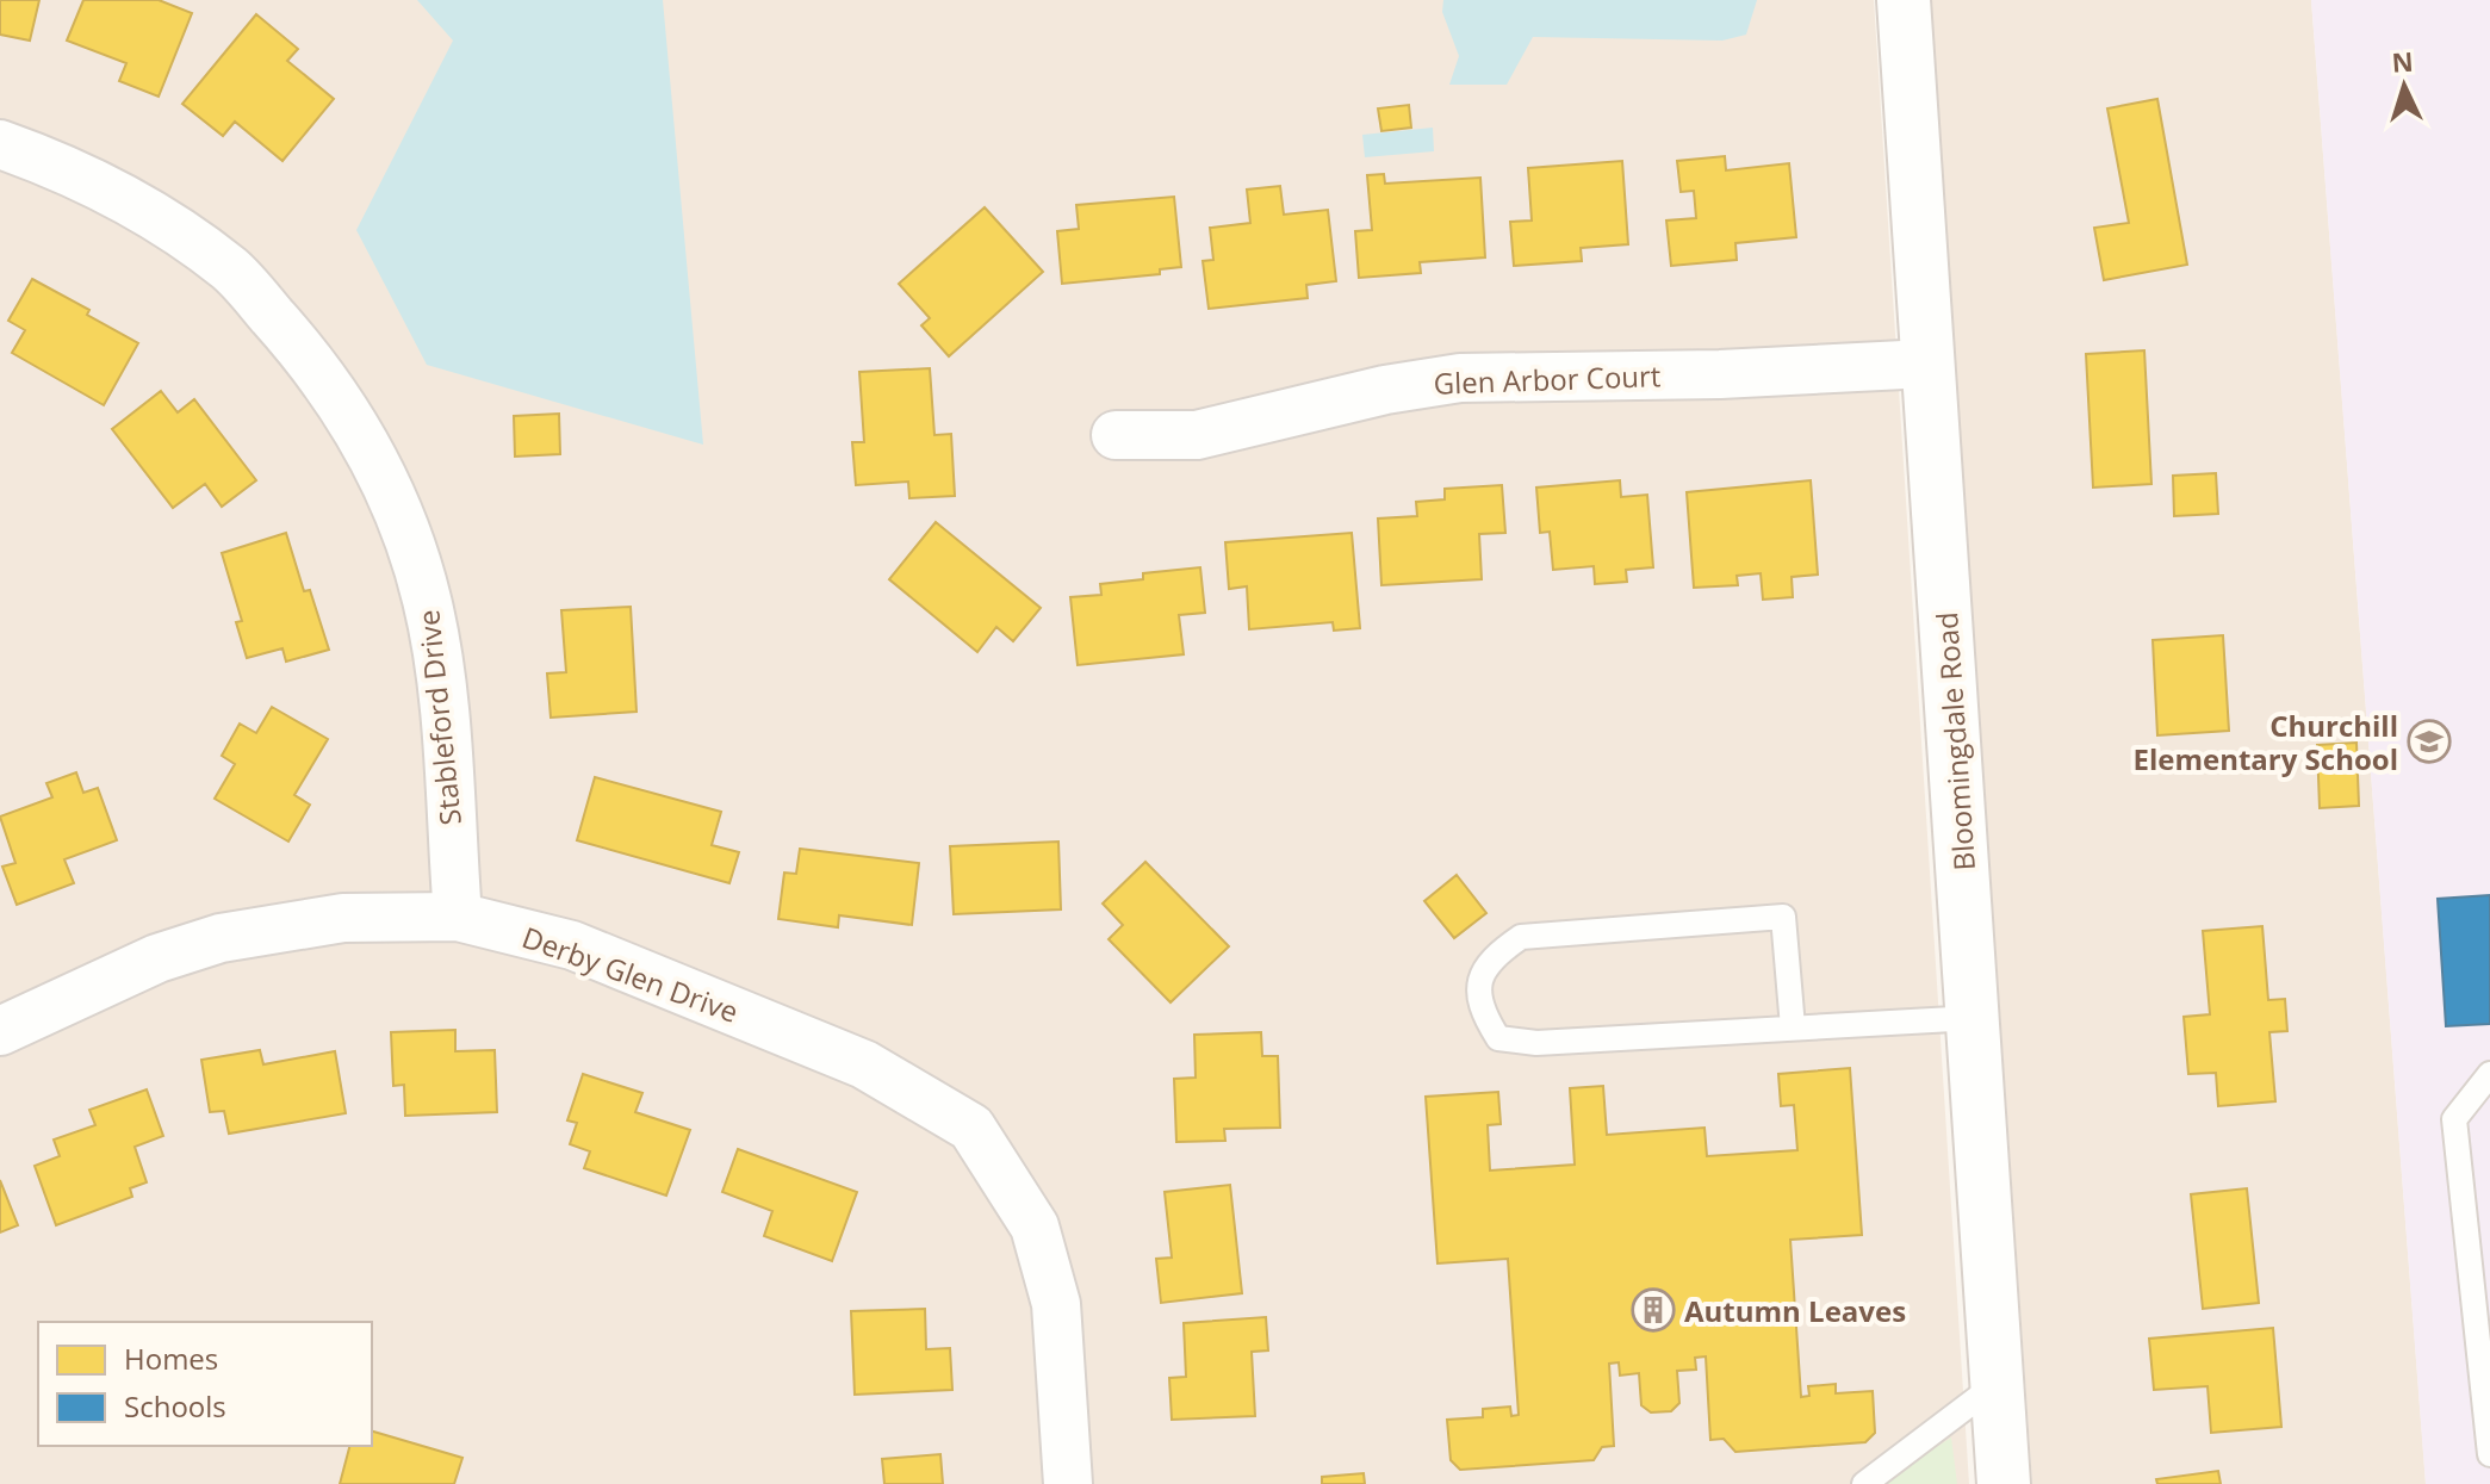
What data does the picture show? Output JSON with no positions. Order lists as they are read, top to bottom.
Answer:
{
  "streets": {
    "street": [
      "Glen Arbor Court",
      "Stableford Drive",
      "Bloomingdale Road",
      "Derby Glen Drive"
    ]
  },
  "crossings": [
    ["Glen Arbor Court", "Bloomingdale Road"],
    ["Stableford Drive", "Derby Glen Drive"]
  ],
  "places": {
    "school or university": ["Churchill Elementary School"],
    "building": ["Autumn Leaves"]
  },
  "legend": ["Homes", "Schools"],
  "north": "top"
}
